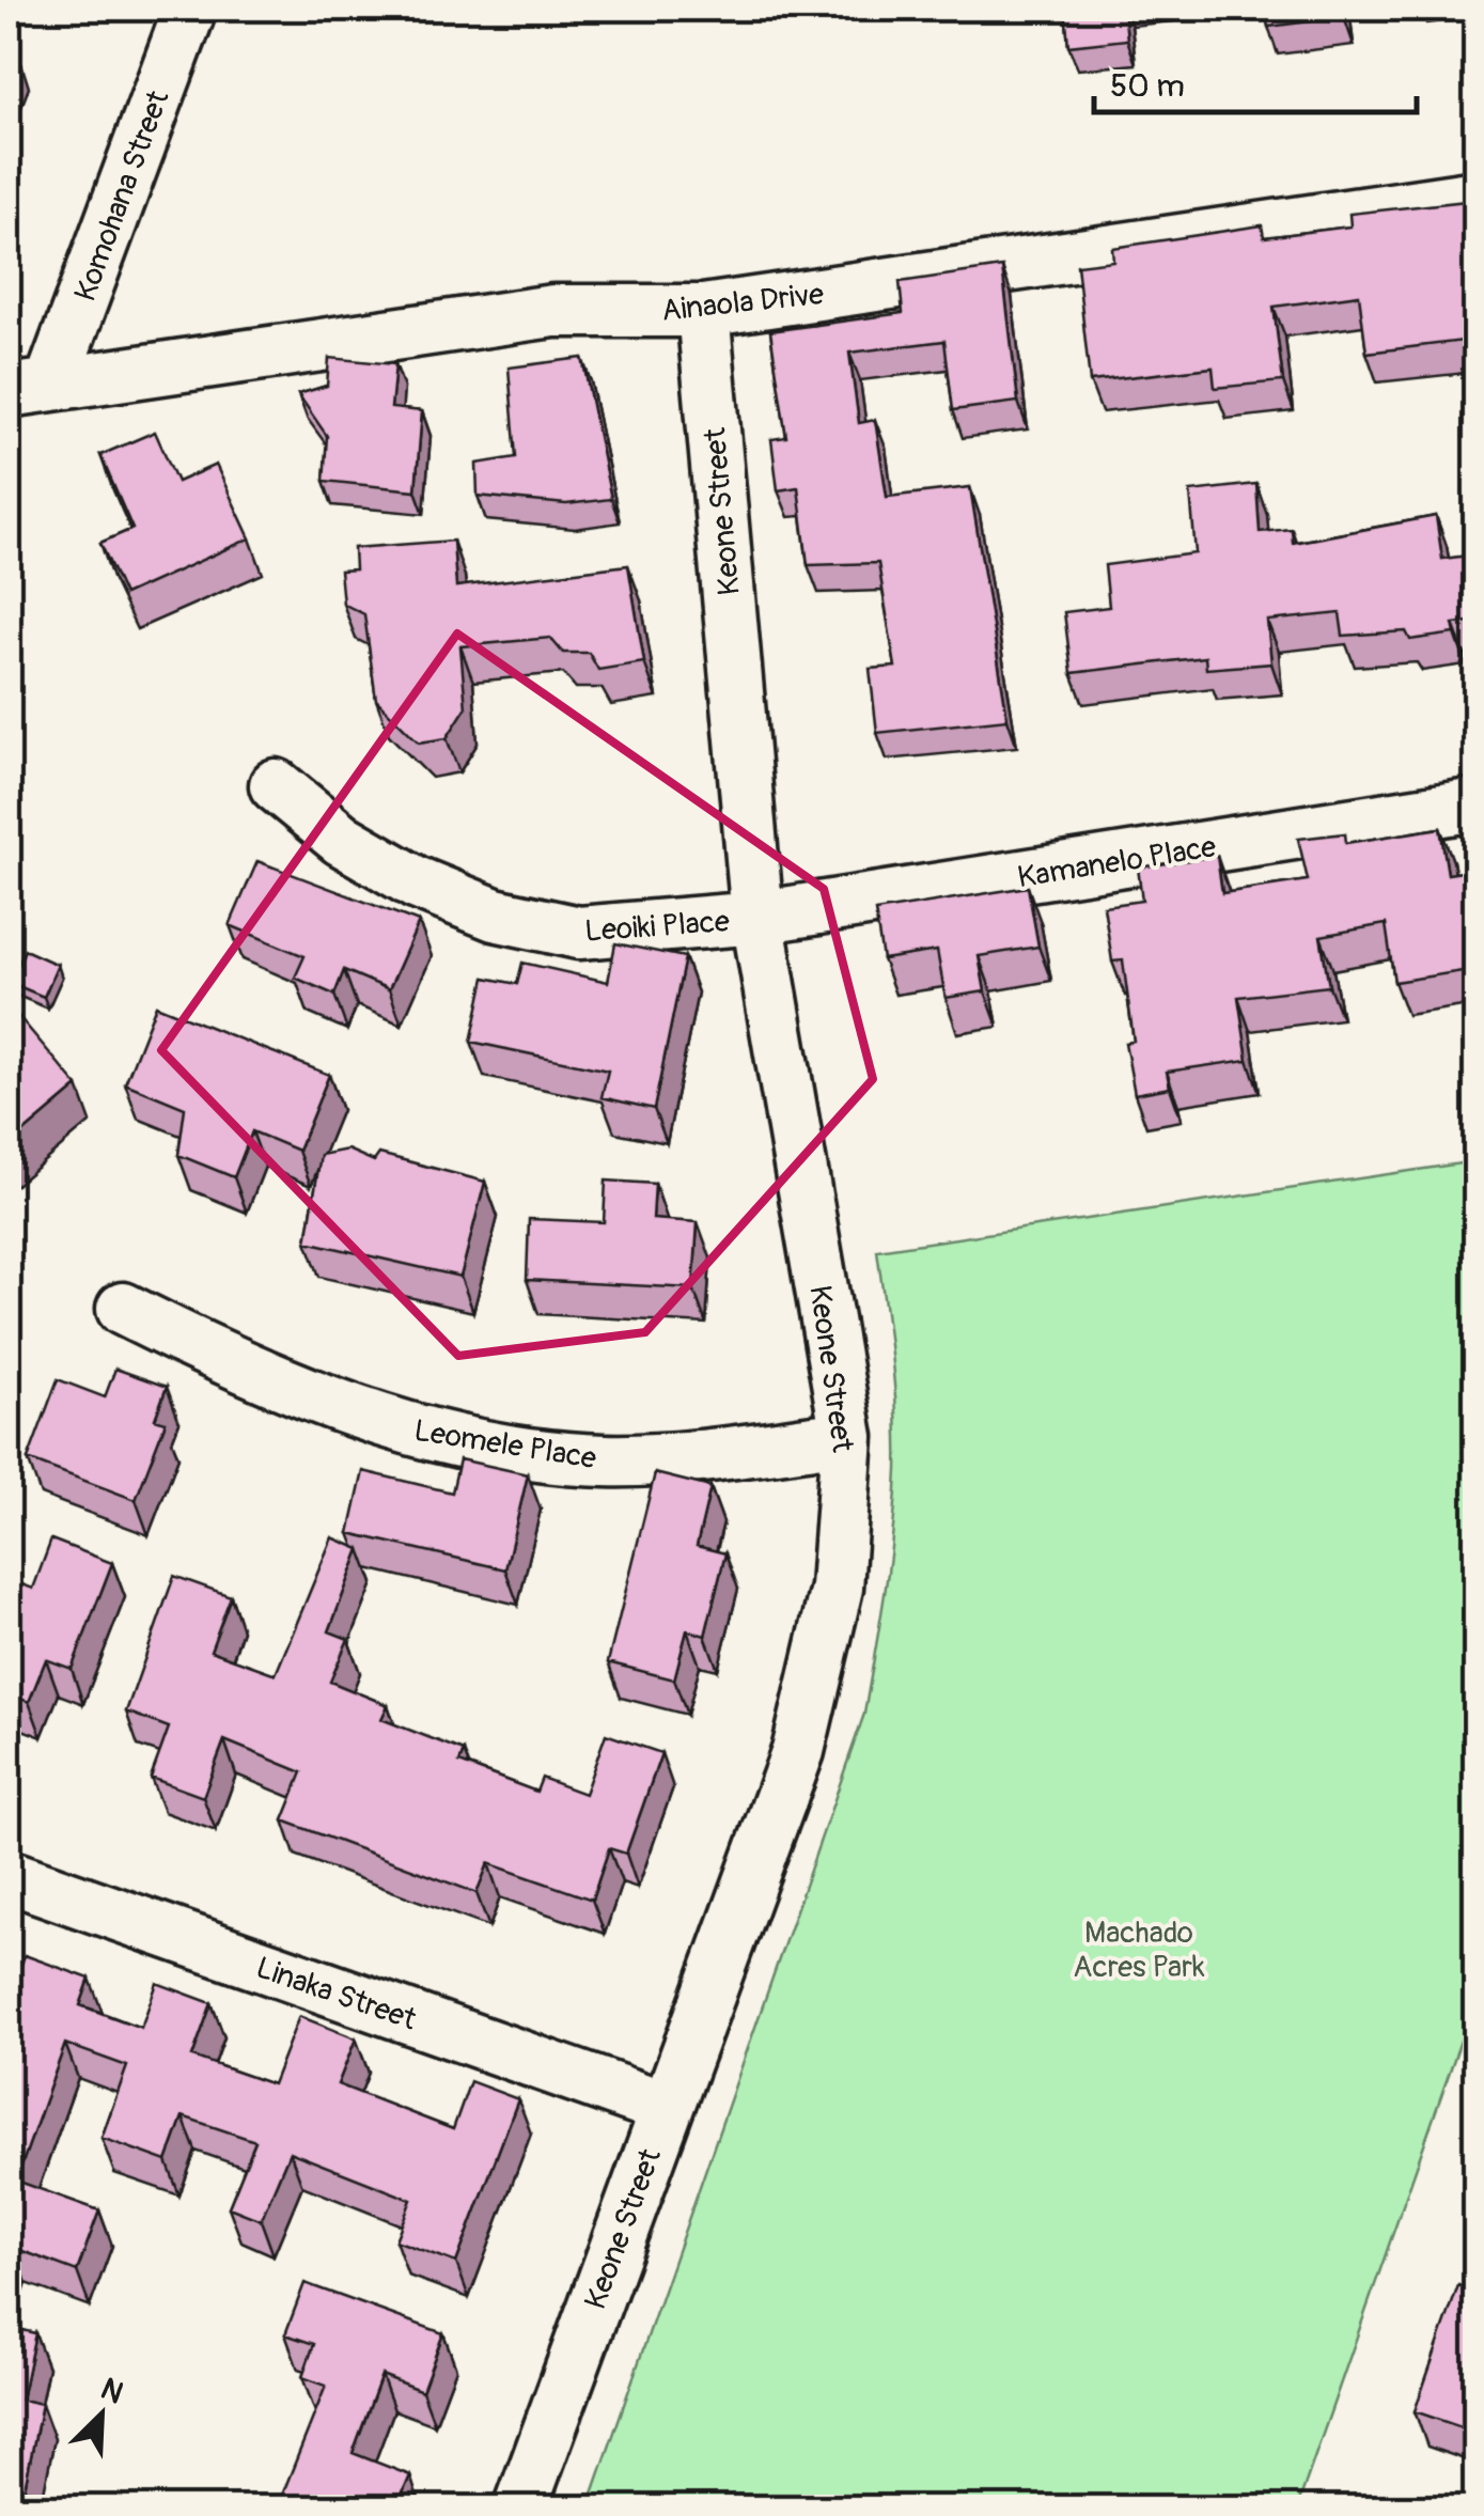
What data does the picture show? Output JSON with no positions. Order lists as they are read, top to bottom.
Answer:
{
  "streets": {
    "street": [
      "Komohana Street",
      "Ainaola Drive",
      "Keone Street",
      "Kamanelo Place",
      "Leoiki Place",
      "Leomele Place",
      "Linaka Street"
    ]
  },
  "crossings": [
    ["Komohana Street", "Ainaola Drive"],
    ["Ainaola Drive", "Keone Street"],
    ["Keone Street", "Kamanelo Place"],
    ["Keone Street", "Leoiki Place"],
    ["Keone Street", "Leomele Place"],
    ["Keone Street", "Linaka Street"],
    ["Kamanelo Place", "Leoiki Place"]
  ],
  "parks": ["Machado Acres Park"],
  "scale_bar": "50 m",
  "north": "top right"
}
